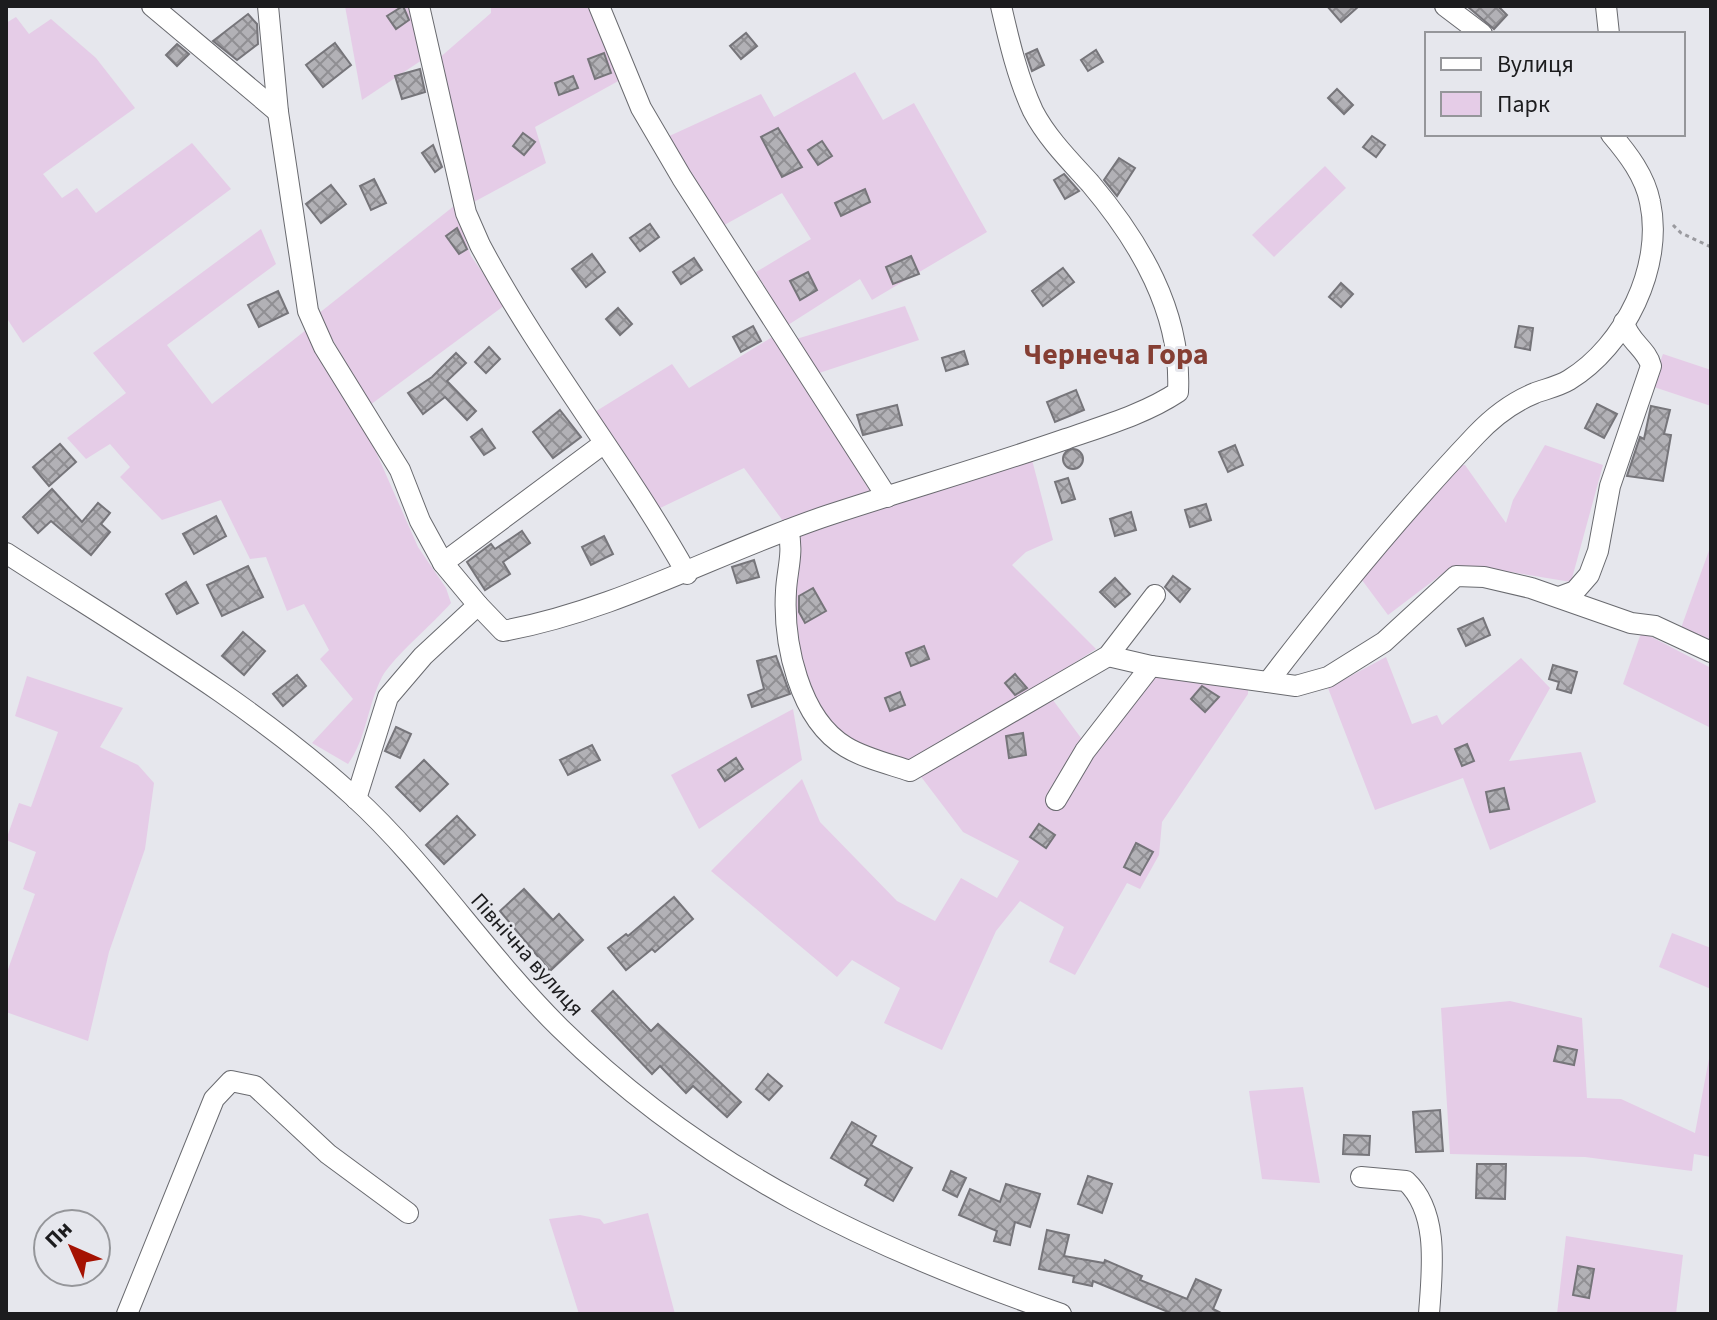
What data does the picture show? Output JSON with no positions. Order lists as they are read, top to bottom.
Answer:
{
  "streets": {
    "street": ["Північна вулиця"]
  },
  "districts": ["Чернеча Гора"],
  "legend": ["Вулиця", "Парк"],
  "north": "top left"
}
